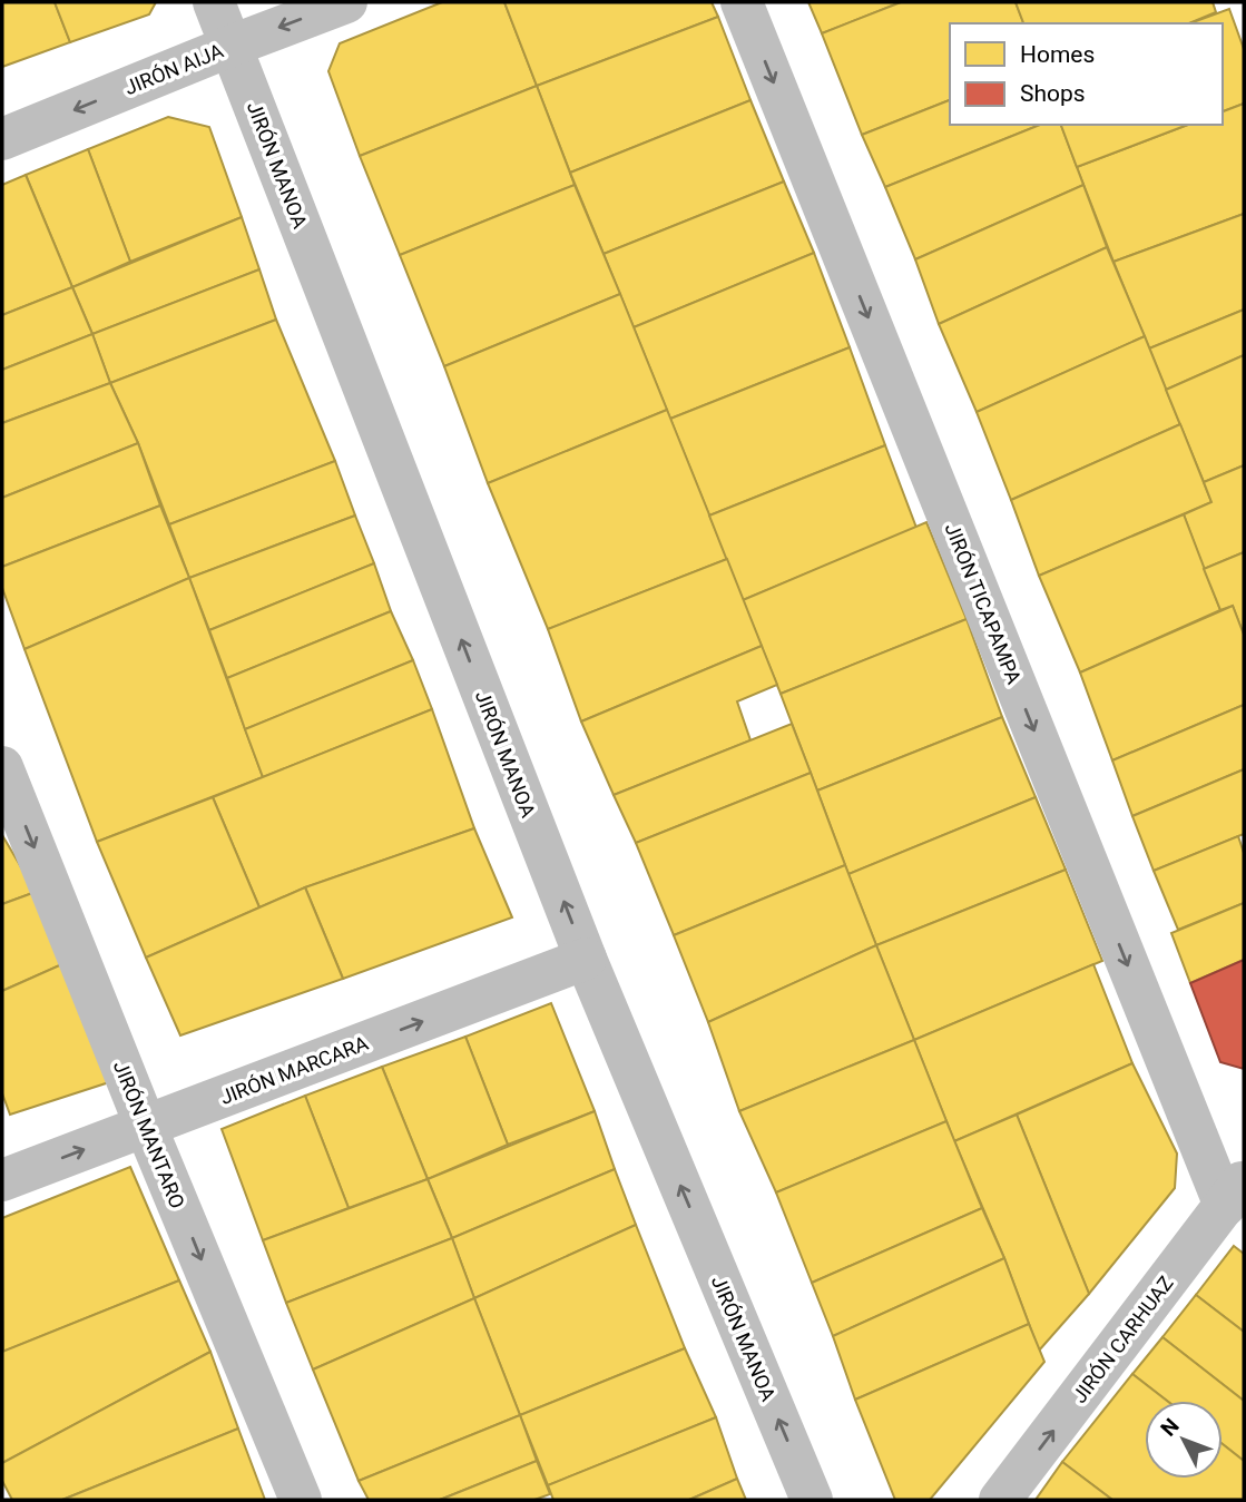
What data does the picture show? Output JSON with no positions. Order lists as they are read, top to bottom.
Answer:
{
  "streets": {
    "street": [
      "JIRÓN AIJA",
      "JIRÓN MANOA",
      "JIRÓN TICAPAMPA",
      "JIRÓN MARCARA",
      "JIRÓN MANTARO",
      "JIRÓN CARHUAZ"
    ]
  },
  "crossings": [
    ["JIRÓN AIJA", "JIRÓN MANOA"],
    ["JIRÓN MANOA", "JIRÓN MARCARA"],
    ["JIRÓN TICAPAMPA", "JIRÓN CARHUAZ"],
    ["JIRÓN MARCARA", "JIRÓN MANTARO"]
  ],
  "one_way": [
    "JIRÓN AIJA",
    "JIRÓN MANOA",
    "JIRÓN TICAPAMPA",
    "JIRÓN MARCARA",
    "JIRÓN MANTARO",
    "JIRÓN CARHUAZ"
  ],
  "legend": ["Homes", "Shops"],
  "north": "top left"
}
